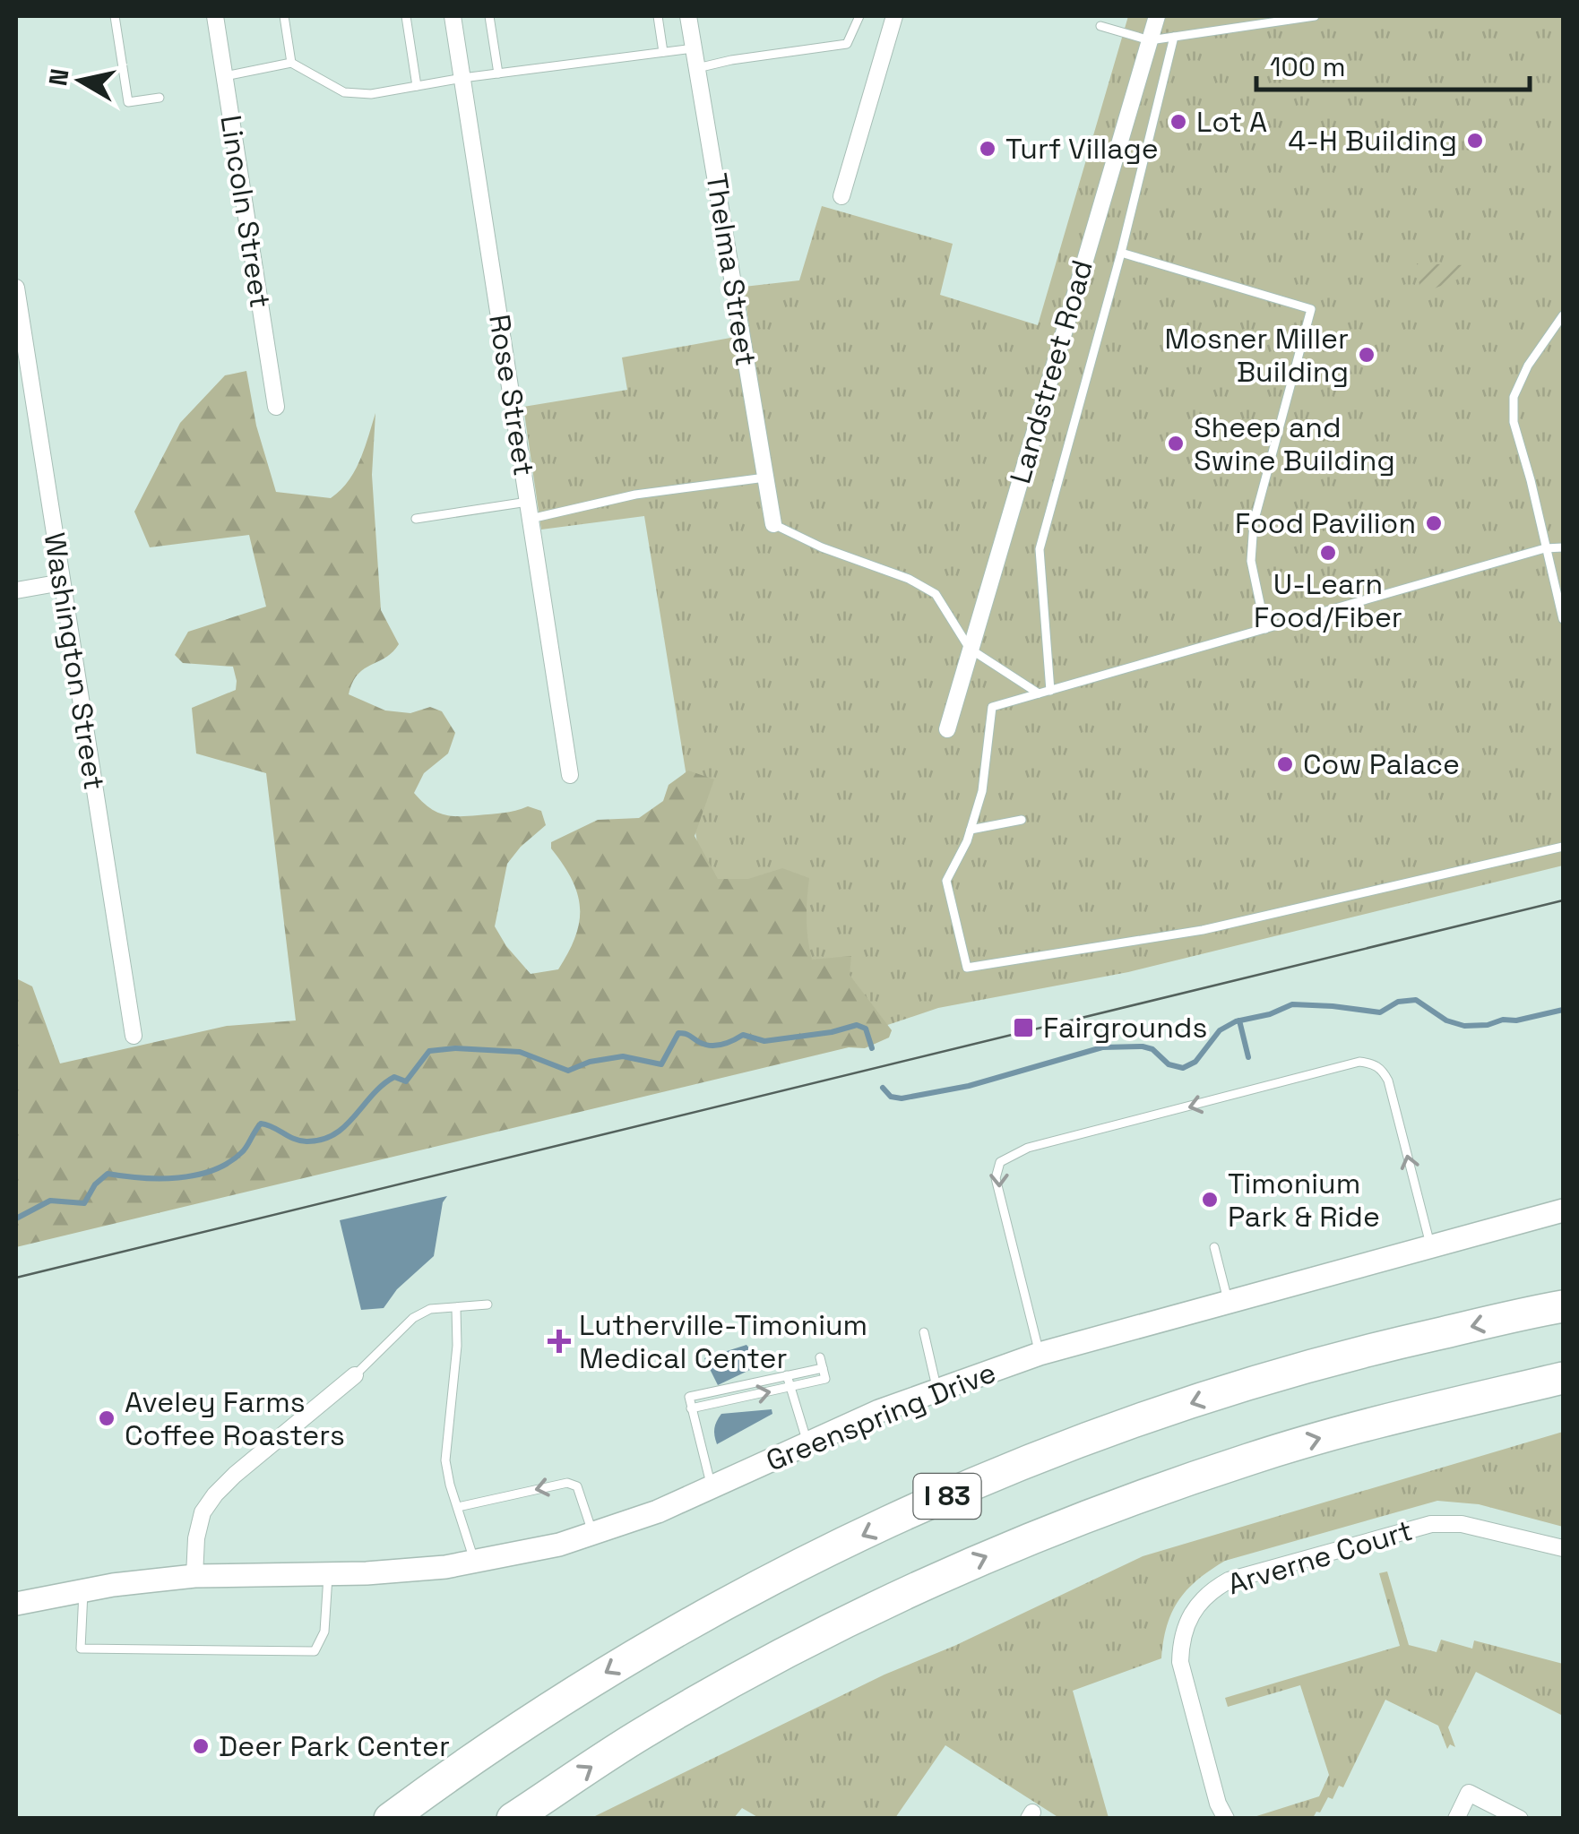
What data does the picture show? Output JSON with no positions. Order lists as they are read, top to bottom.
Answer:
{
  "streets": {
    "highway": ["I 83"],
    "main road": ["Greenspring Drive"],
    "street": [
      "Lincoln Street",
      "Thelma Street",
      "Landstreet Road",
      "Rose Street",
      "Washington Street",
      "Arverne Court"
    ]
  },
  "places": {
    "other": [
      "Lot A",
      "4-H Building",
      "Turf Village",
      "Mosner Miller Building",
      "Sheep and Swine Building",
      "Food Pavilion",
      "U-Learn Food/Fiber",
      "Cow Palace",
      "Timonium Park & Ride",
      "Aveley Farms Coffee Roasters",
      "Deer Park Center"
    ],
    "transit": ["Fairgrounds"],
    "health": ["Lutherville-Timonium Medical Center"]
  },
  "scale_bar": "100 m",
  "north": "left"
}
